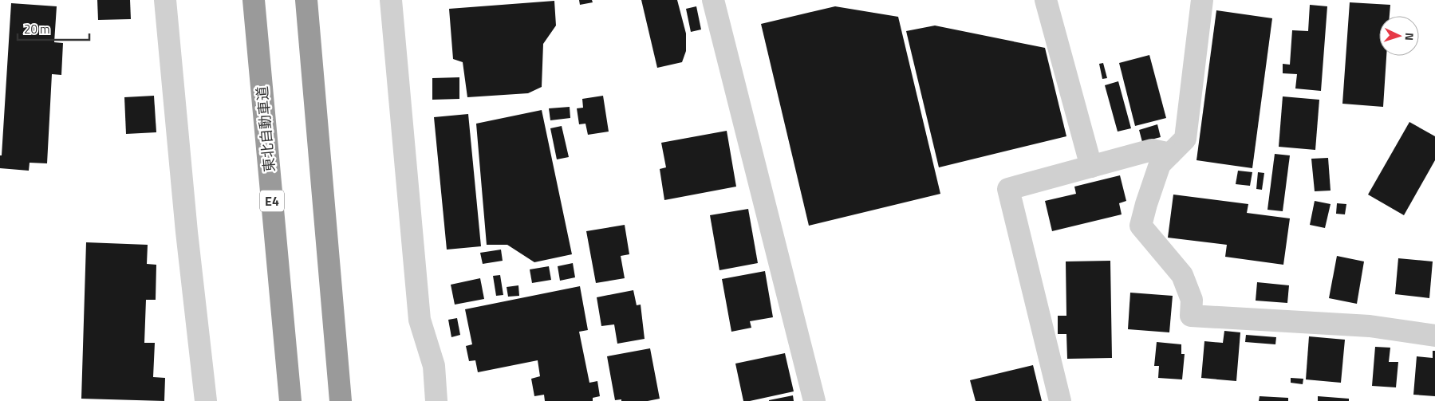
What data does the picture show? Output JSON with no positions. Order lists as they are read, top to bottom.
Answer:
{
  "streets": {
    "highway": ["東北自動車道", "E4"]
  },
  "scale_bar": "20 m",
  "north": "right"
}
